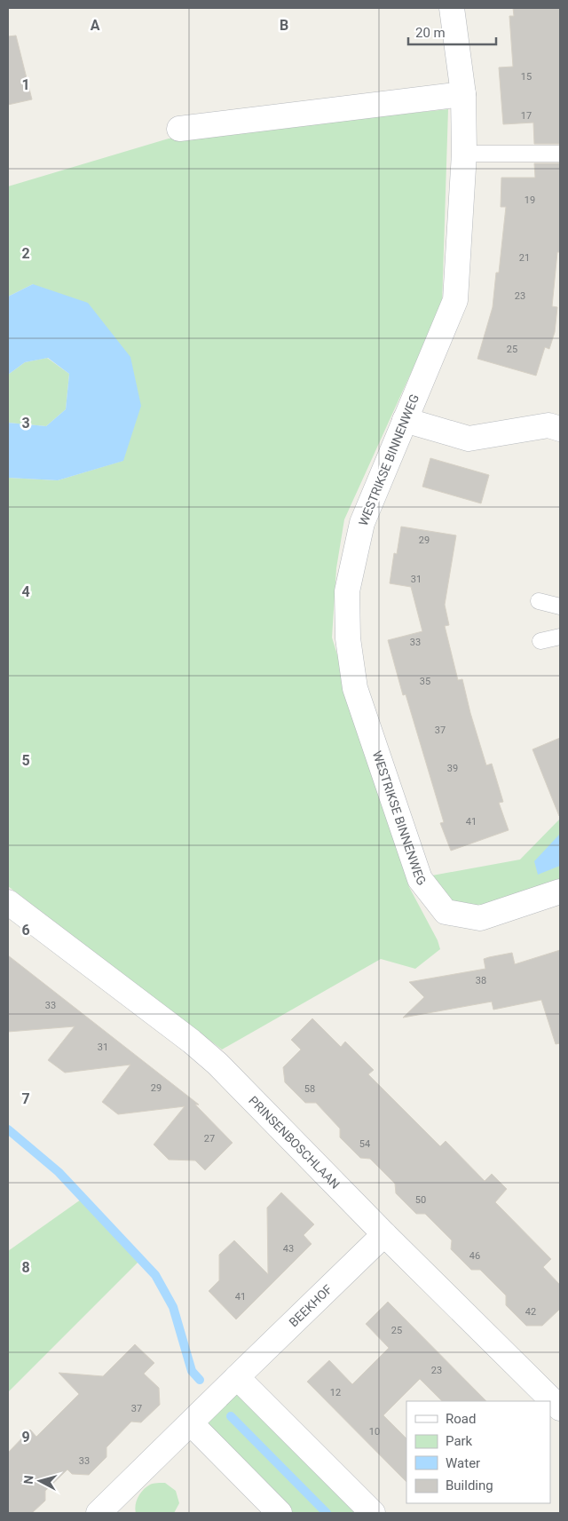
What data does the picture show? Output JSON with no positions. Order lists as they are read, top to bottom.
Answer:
{
  "streets": {
    "street": ["WESTRIKSE BINNENWEG", "PRINSENBOSCHLAAN", "BEEKHOF"]
  },
  "crossings": [
    ["PRINSENBOSCHLAAN", "BEEKHOF"]
  ],
  "house_numbers": [
    "15",
    "17",
    "19",
    "21",
    "23",
    "25",
    "29",
    "31",
    "33",
    "35",
    "37",
    "39",
    "41",
    "38",
    "33",
    "31",
    "29",
    "58",
    "27",
    "54",
    "50",
    "43",
    "46",
    "41",
    "42",
    "25",
    "23",
    "12",
    "37",
    "10",
    "33"
  ],
  "legend": [
    "Road",
    "Park",
    "Water",
    "Building"
  ],
  "scale_bar": "20 m",
  "north": "left",
  "grid": {
    "columns": ["A", "B"],
    "rows": [
      "1",
      "2",
      "3",
      "4",
      "5",
      "6",
      "7",
      "8",
      "9"
    ]
  }
}
